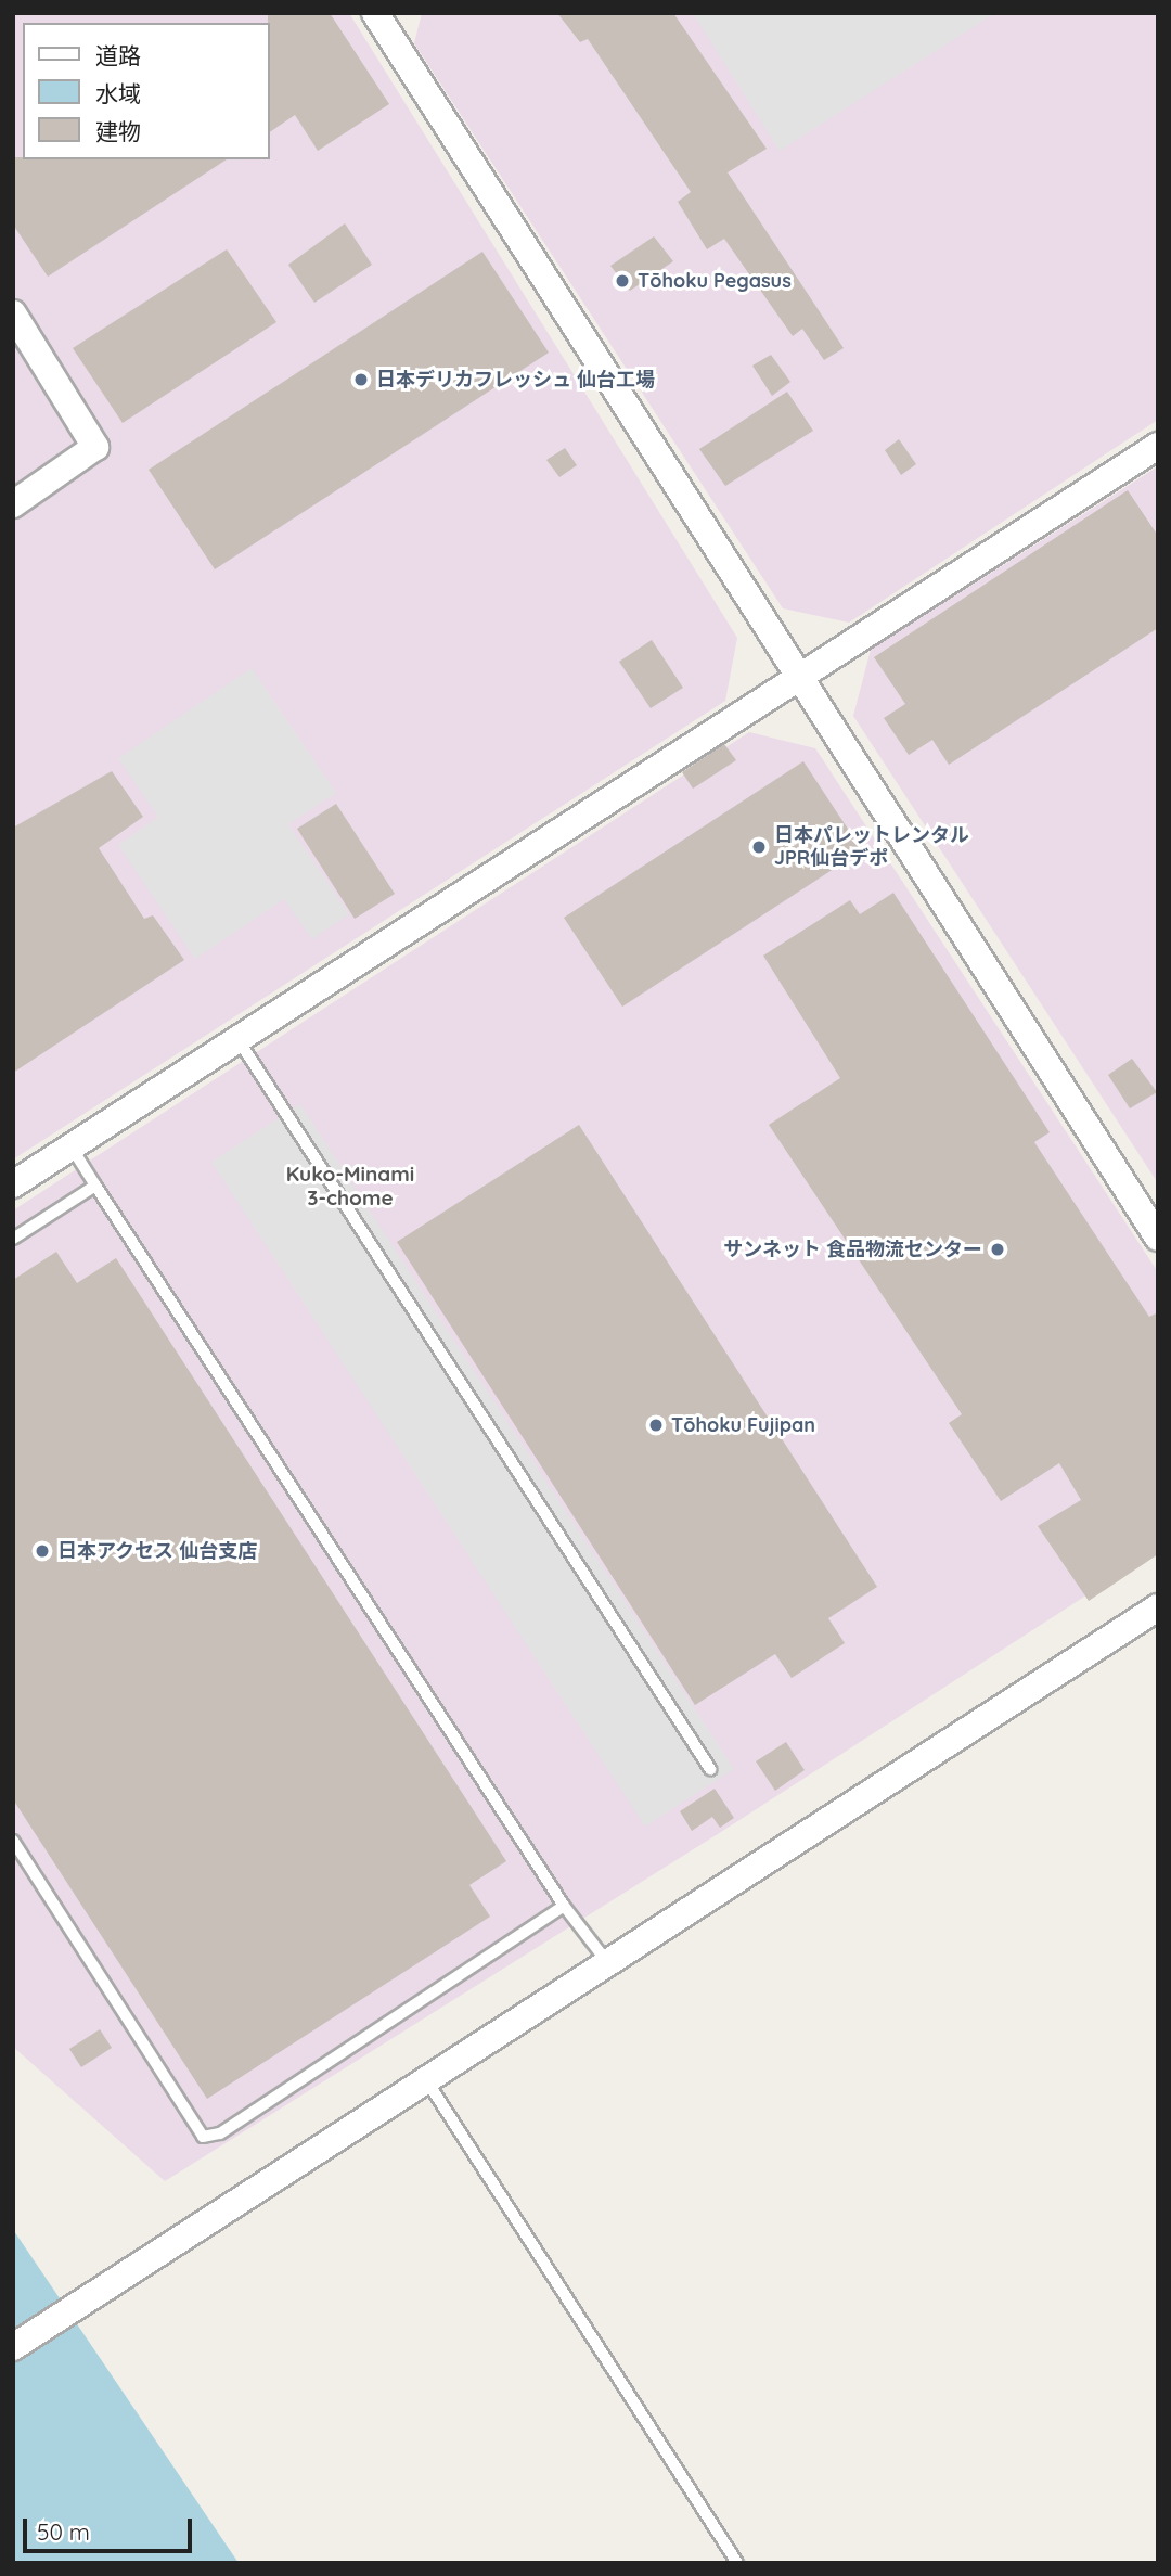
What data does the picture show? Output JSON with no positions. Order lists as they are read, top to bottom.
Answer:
{
  "districts": ["Kuko-Minami 3-chome"],
  "places": [
    "Tōhoku Pegasus",
    "日本デリカフレッシュ 仙台工場",
    "日本パレットレンタル JPR仙台デポ",
    "サンネット 食品物流センター",
    "Tōhoku Fujipan",
    "日本アクセス 仙台支店"
  ],
  "legend": ["道路", "水域", "建物"],
  "scale_bar": "50 m"
}
